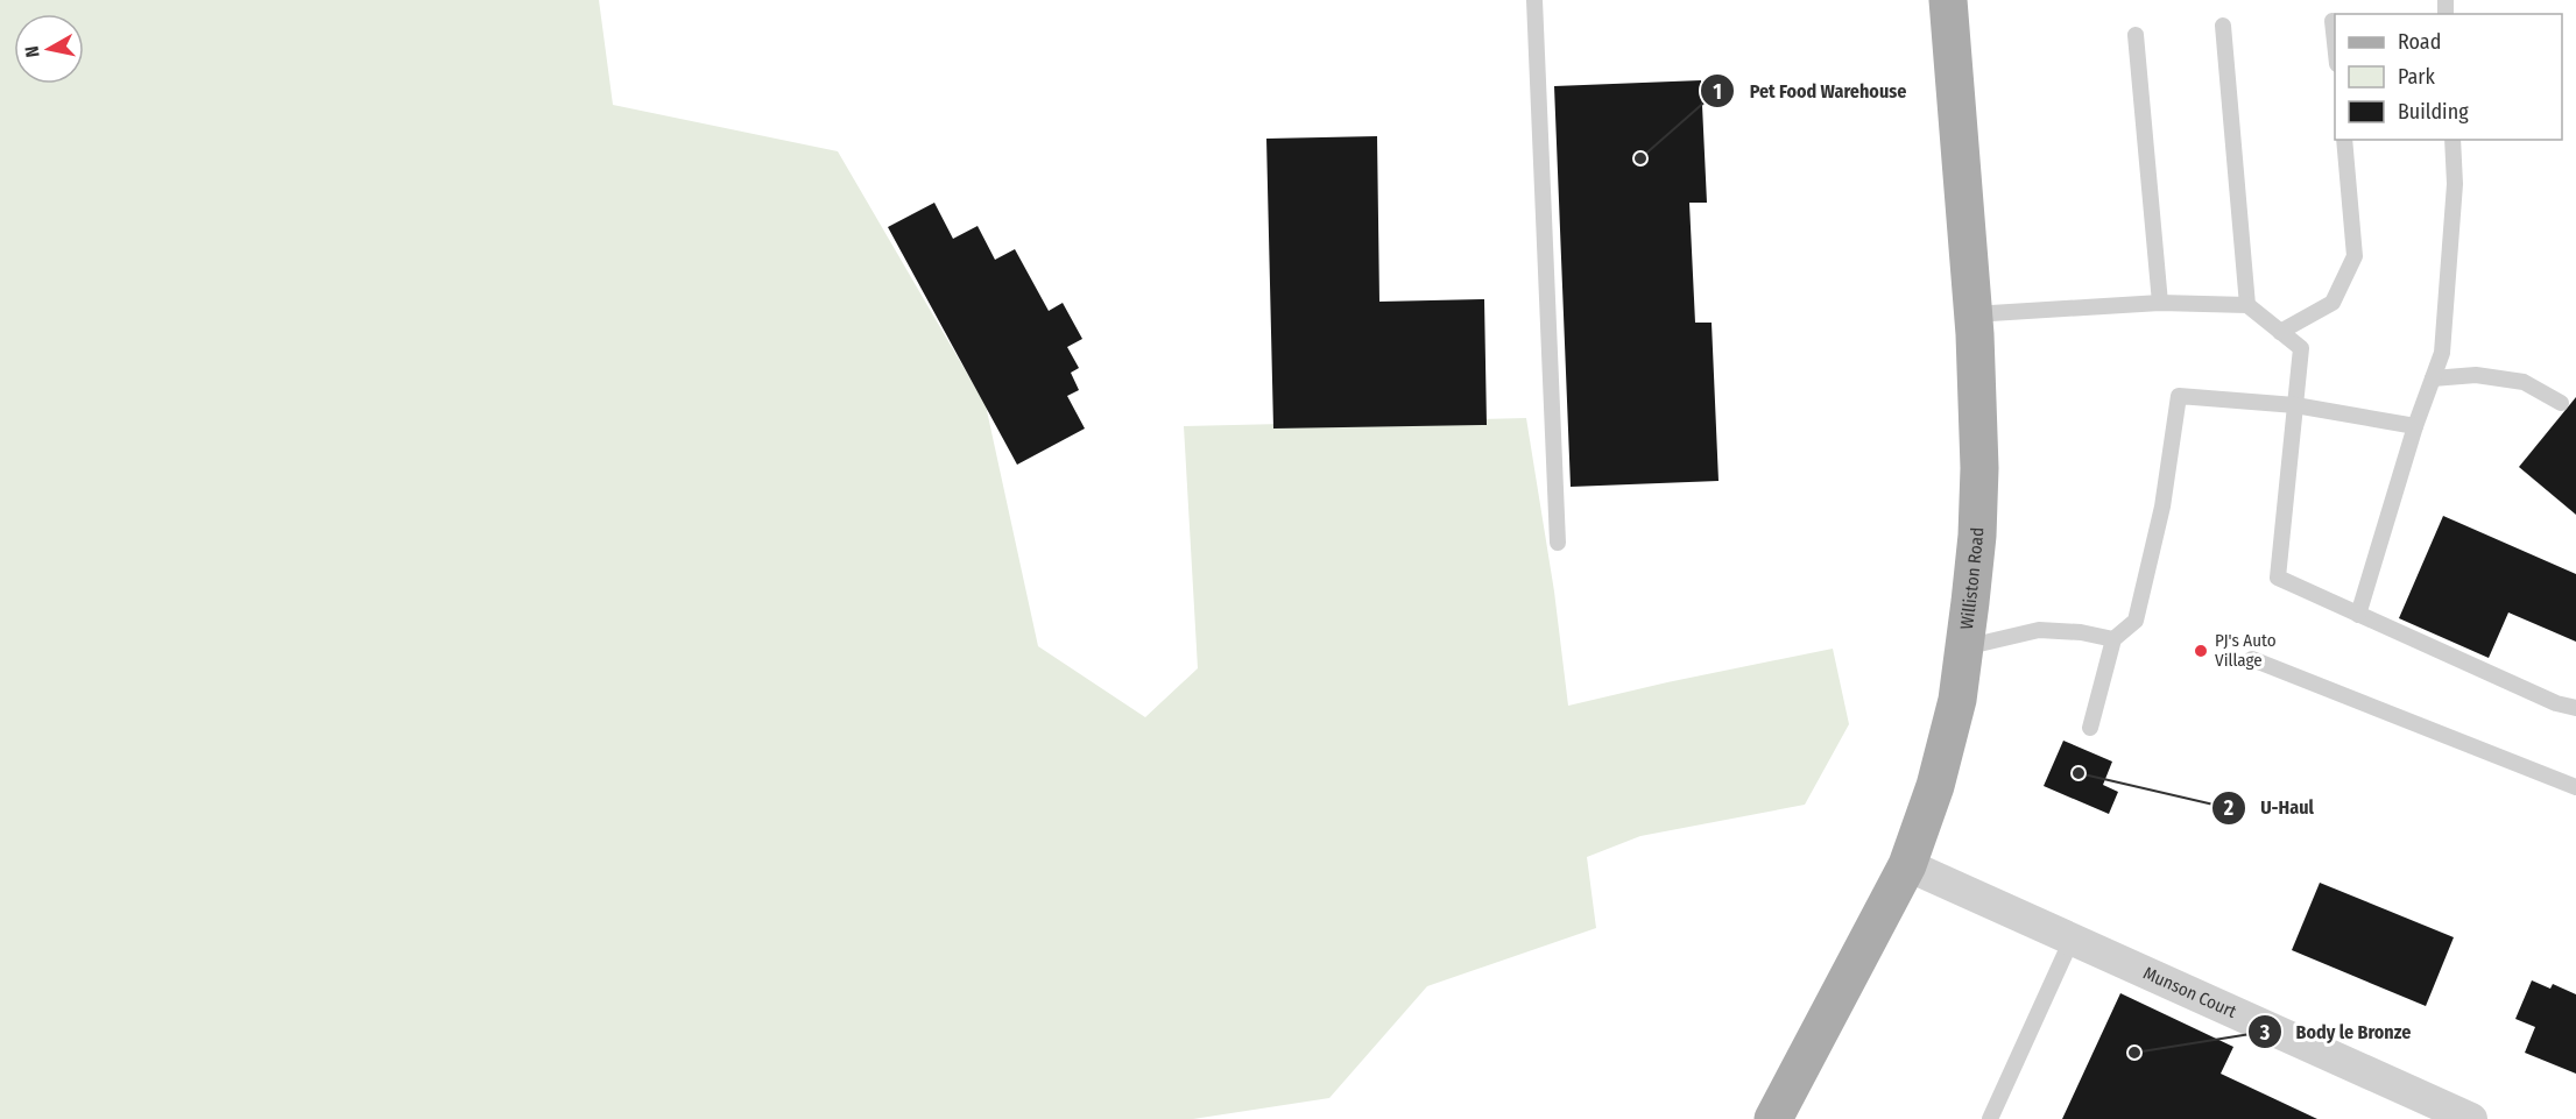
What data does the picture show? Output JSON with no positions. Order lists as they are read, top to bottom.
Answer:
{
  "streets": {
    "main road": ["Williston Road"],
    "street": ["Munson Court"]
  },
  "crossings": [
    ["Williston Road", "Munson Court"]
  ],
  "places": [
    "Pet Food Warehouse",
    "PJ's Auto Village",
    "U-Haul",
    "Body le Bronze"
  ],
  "legend": ["Road", "Park", "Building"],
  "north": "left"
}
